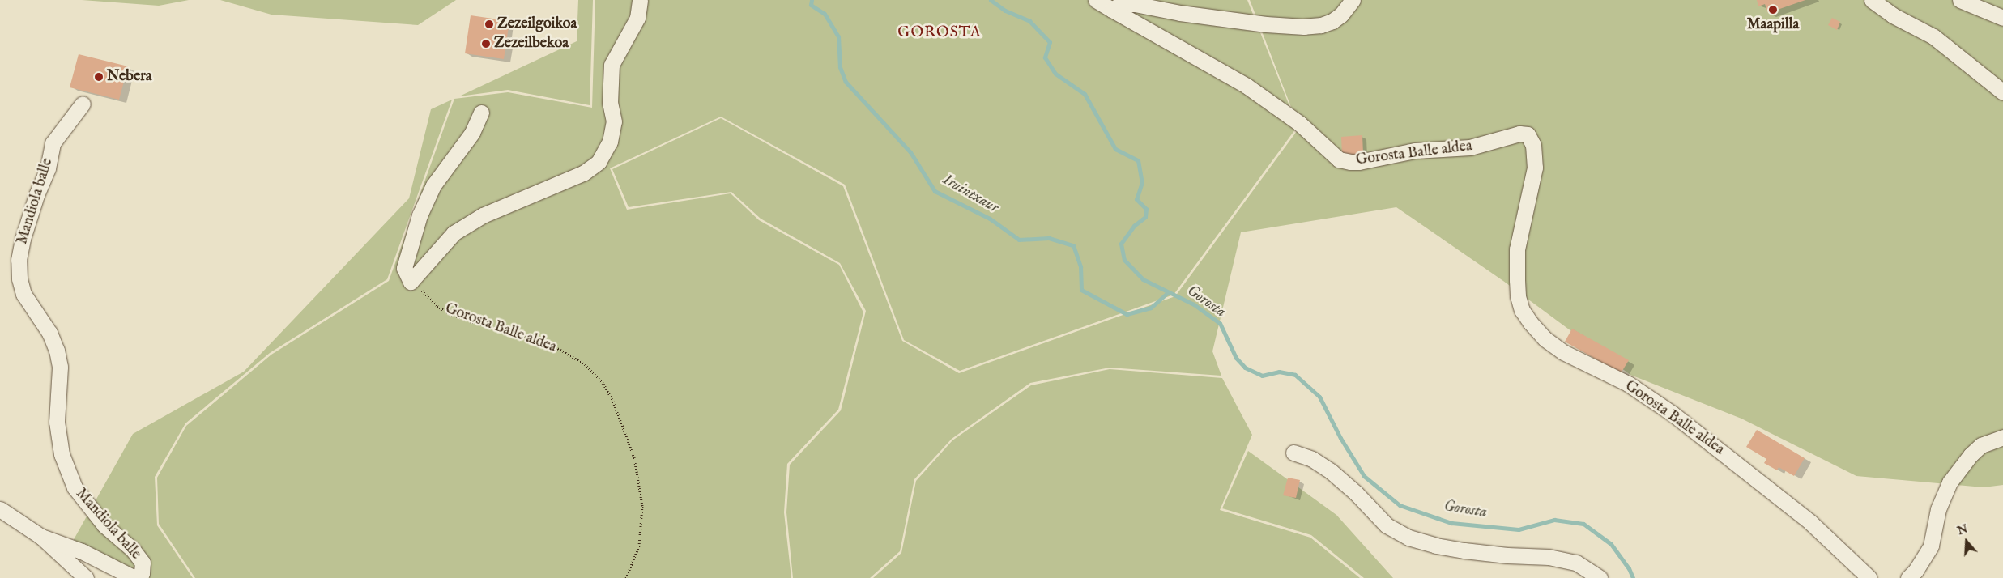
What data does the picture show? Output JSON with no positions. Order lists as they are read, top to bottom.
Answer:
{
  "streets": {
    "street": ["Gorosta Balle aldea", "Mandiola balle"]
  },
  "districts": ["GOROSTA"],
  "water": ["Iruintxaur", "Gorosta"],
  "places": [
    "Maapilla",
    "Zezeilgoikoa",
    "Zezeilbekoa",
    "Nebera"
  ],
  "north": "top"
}
